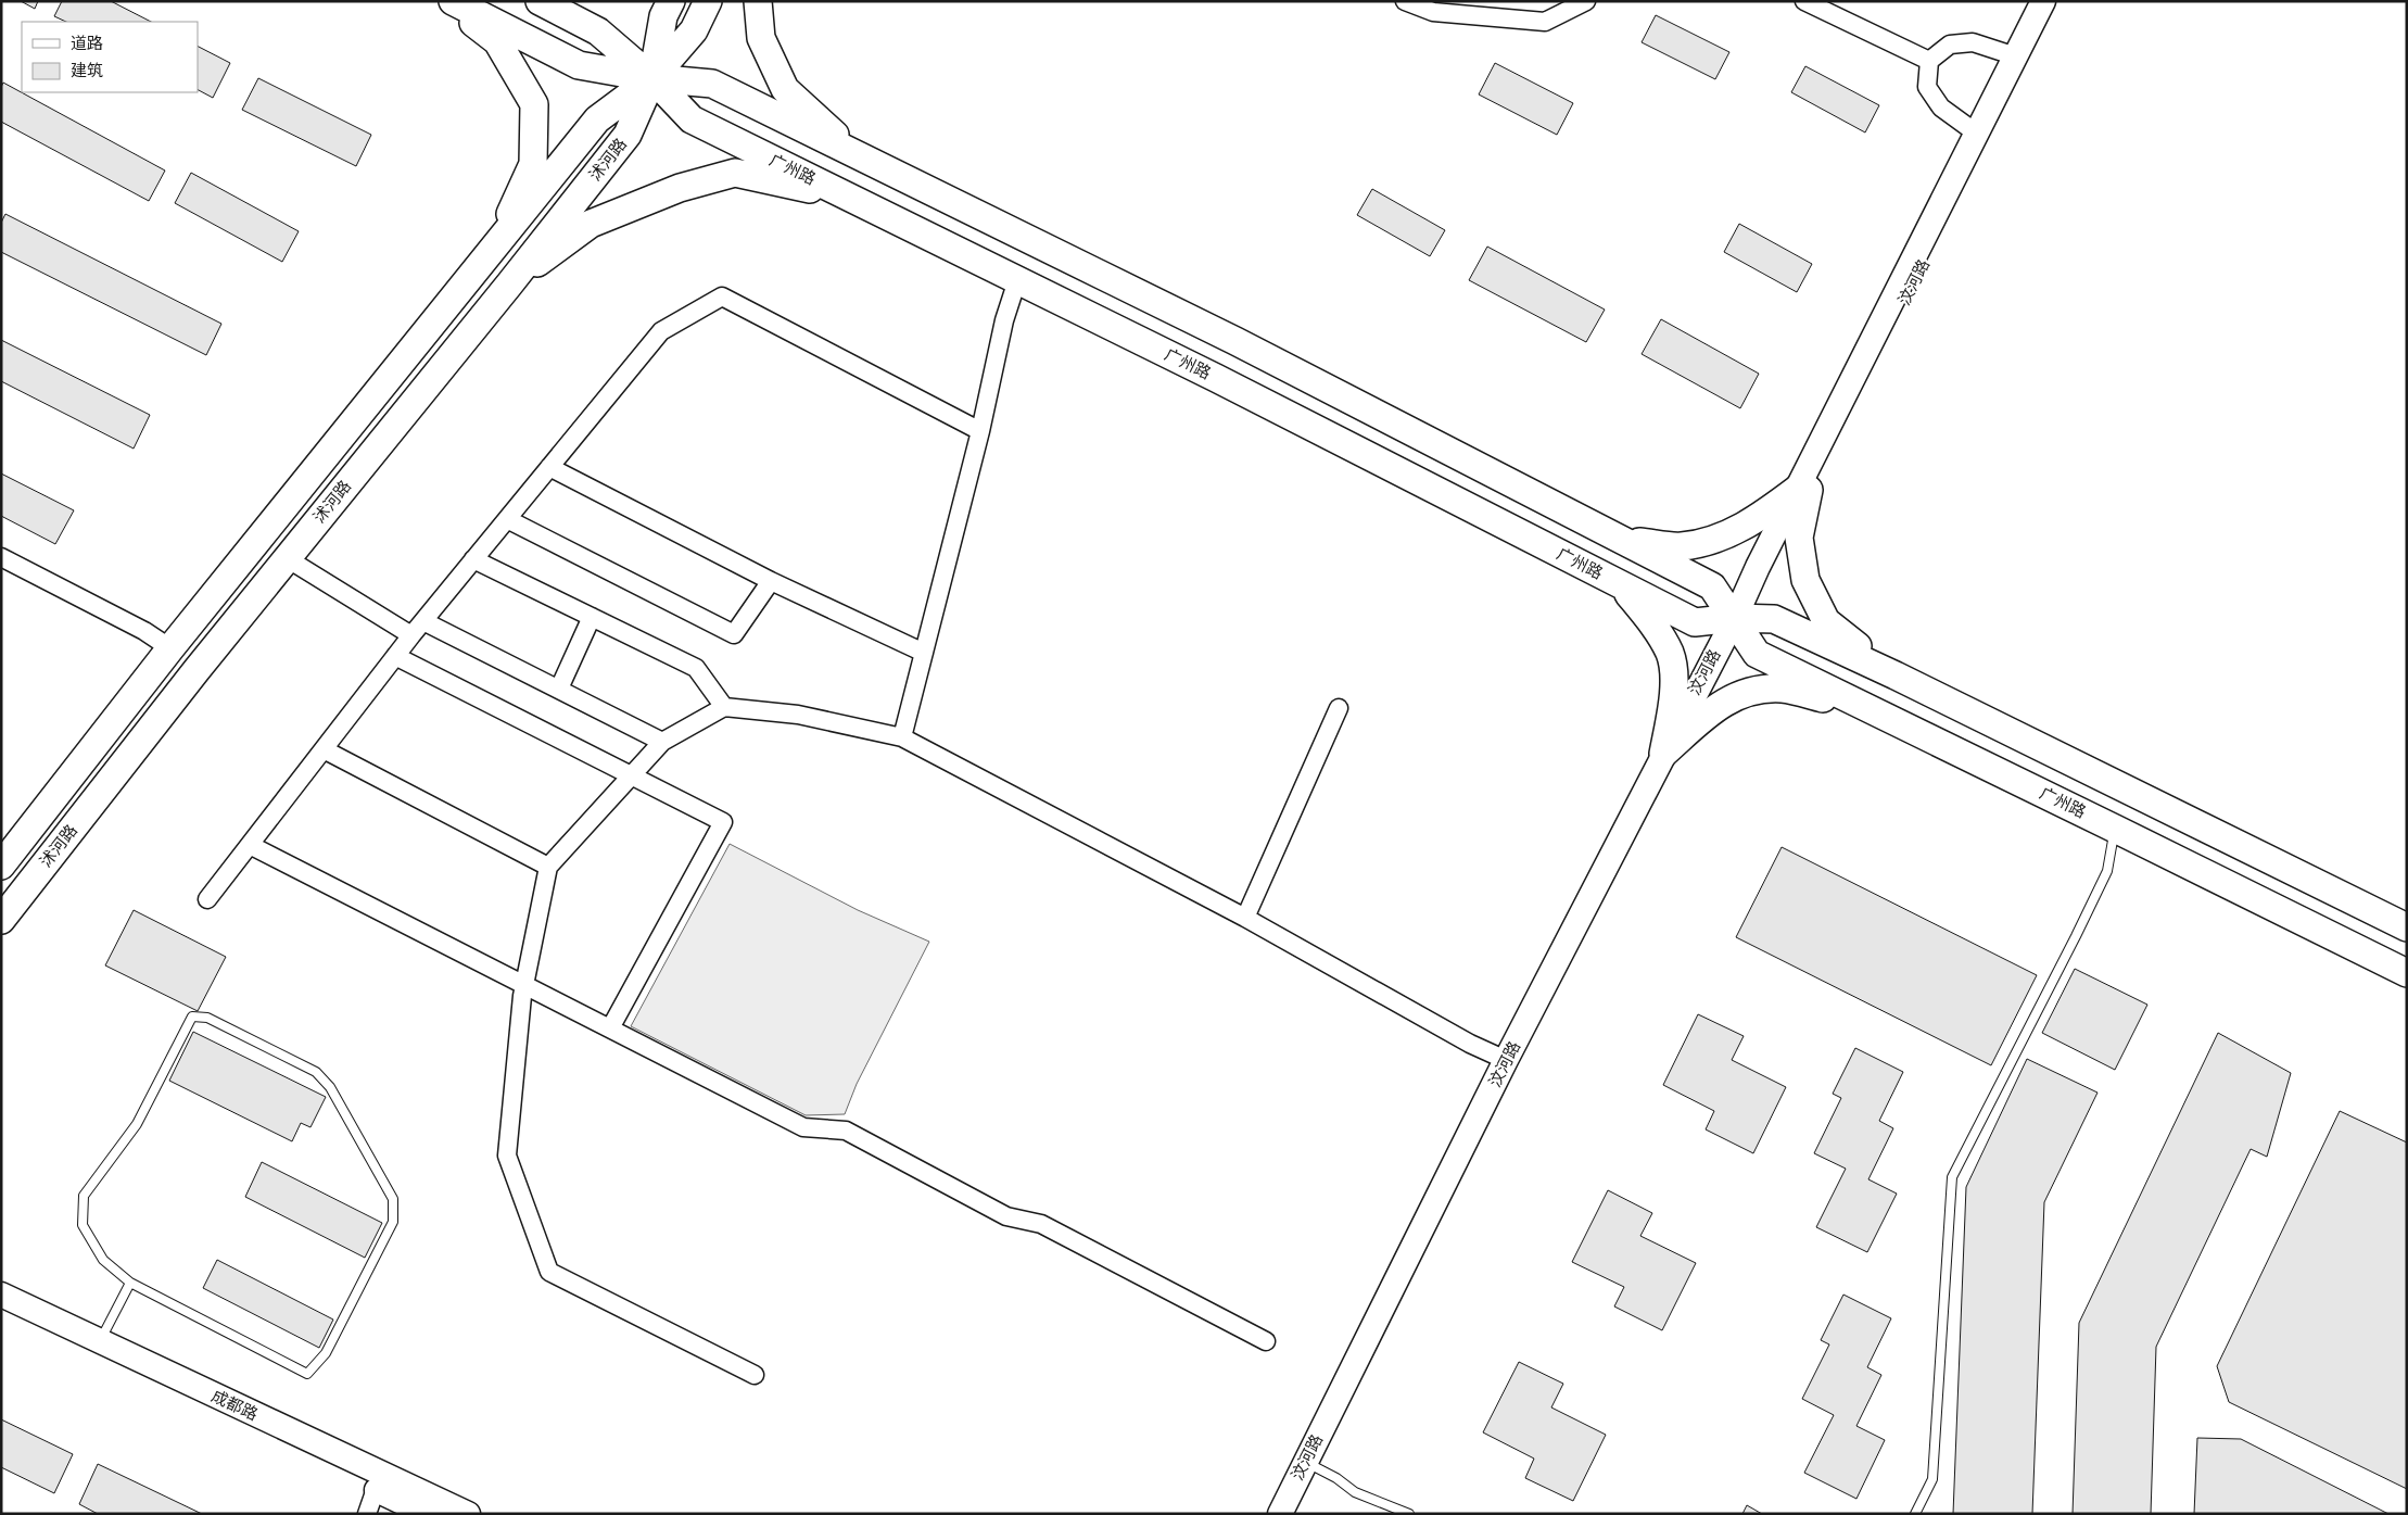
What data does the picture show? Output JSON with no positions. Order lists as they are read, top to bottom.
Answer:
{
  "streets": {
    "main road": ["沭河路", "广州路"],
    "street": ["汶河路", "成都路"]
  },
  "crossings": [
    ["沭河路", "广州路"],
    ["广州路", "汶河路"]
  ],
  "legend": ["道路", "建筑"]
}
